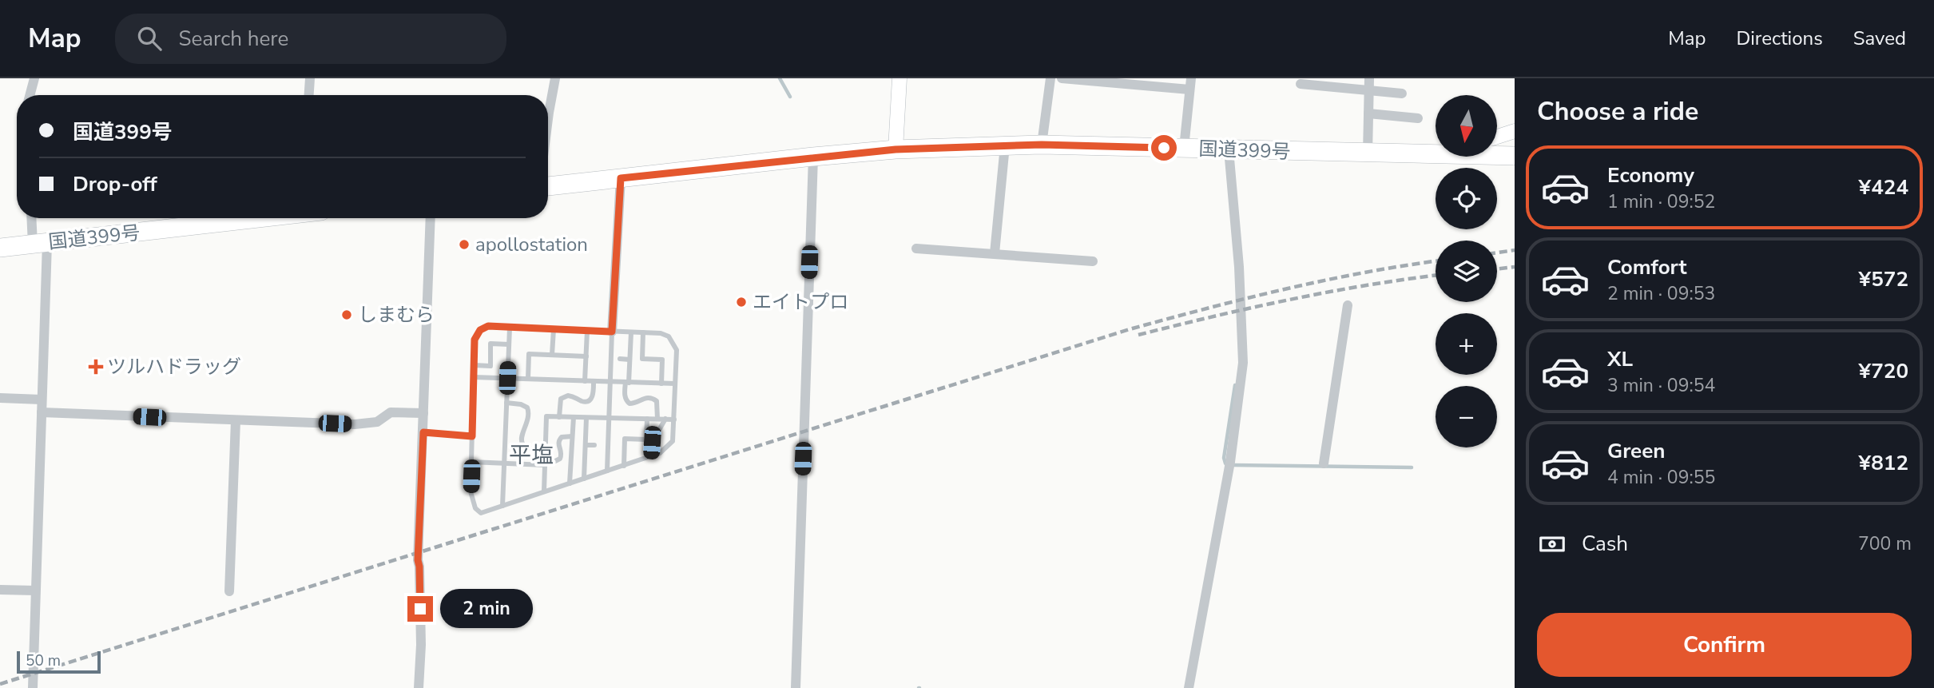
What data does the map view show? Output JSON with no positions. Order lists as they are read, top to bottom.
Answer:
{
  "streets": {
    "highway": ["国道399号"]
  },
  "districts": ["平塩"],
  "places": {
    "other": ["apollostation", "エイトプロ", "しまむら"],
    "health": ["ツルハドラッグ"]
  },
  "scale_bar": "50 m",
  "north": "bottom",
  "page": {
    "header": "Map",
    "search": "Search here",
    "nav": ["Map", "Directions", "Saved"],
    "heading": "Choose a ride",
    "map_buttons": ["+", "−"],
    "banner": ["国道399号", "Drop-off"],
    "list": [
      {
        "name": "Economy",
        "note": "1 min · 09:52",
        "value": "¥424"
      },
      {
        "name": "Comfort",
        "note": "2 min · 09:53",
        "value": "¥572"
      },
      {
        "name": "XL",
        "note": "3 min · 09:54",
        "value": "¥720"
      },
      {
        "name": "Green",
        "note": "4 min · 09:55",
        "value": "¥812"
      }
    ],
    "pay": ["Cash", "700 m"],
    "bubble": "2 min",
    "buttons": "Confirm",
    "scale": "50 m"
  }
}
